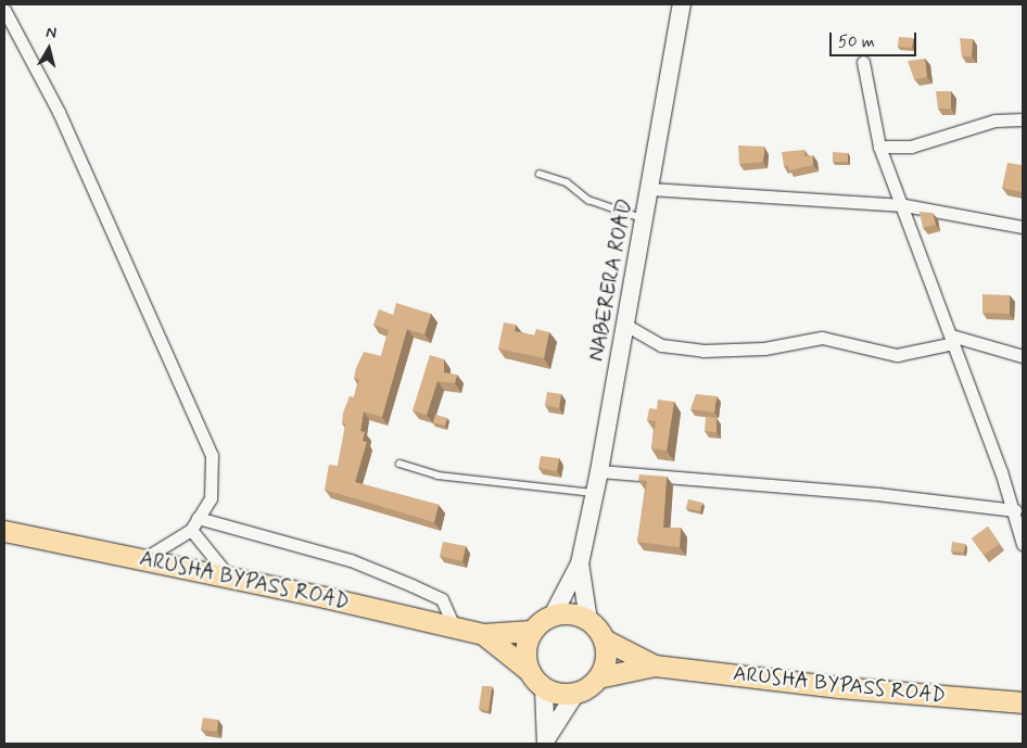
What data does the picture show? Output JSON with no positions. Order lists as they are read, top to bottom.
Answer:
{
  "streets": {
    "main road": ["ARUSHA BYPASS ROAD"],
    "street": ["NABERERA ROAD"]
  },
  "crossings": [
    ["NABERERA ROAD", "ARUSHA BYPASS ROAD"]
  ],
  "scale_bar": "50 m",
  "north": "top"
}
